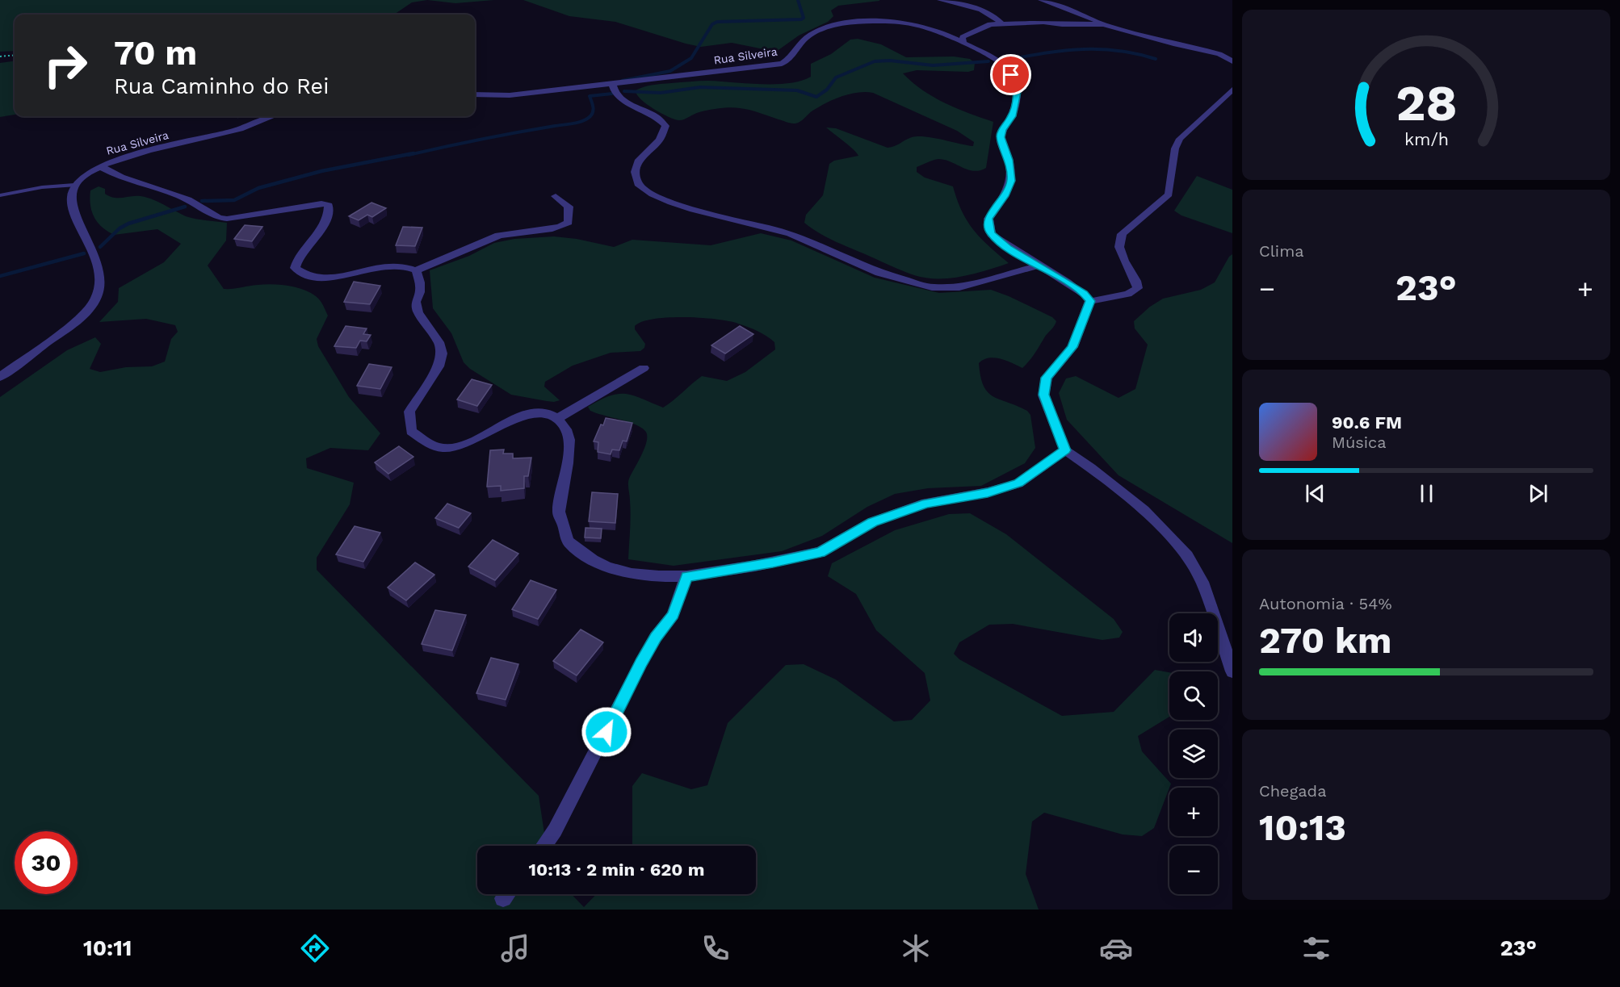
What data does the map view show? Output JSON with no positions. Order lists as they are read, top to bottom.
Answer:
{
  "streets": {
    "street": ["Rua Silveira"]
  },
  "page": {
    "turn": ["70 m", "Rua Caminho do Rei"],
    "tile": [
      "Clima",
      ["Autonomia · 54%", "270 km"],
      ["Chegada", "10:13"]
    ],
    "heat": ["−", "23°", "+"],
    "song": ["90.6 FM", "Música"],
    "map_buttons": ["+", "−"],
    "limit": "30",
    "trip": "10:13 · 2 min · 620 m",
    "tabs": ["10:11", "23°"],
    "gauge": ["28", "km/h"]
  }
}
